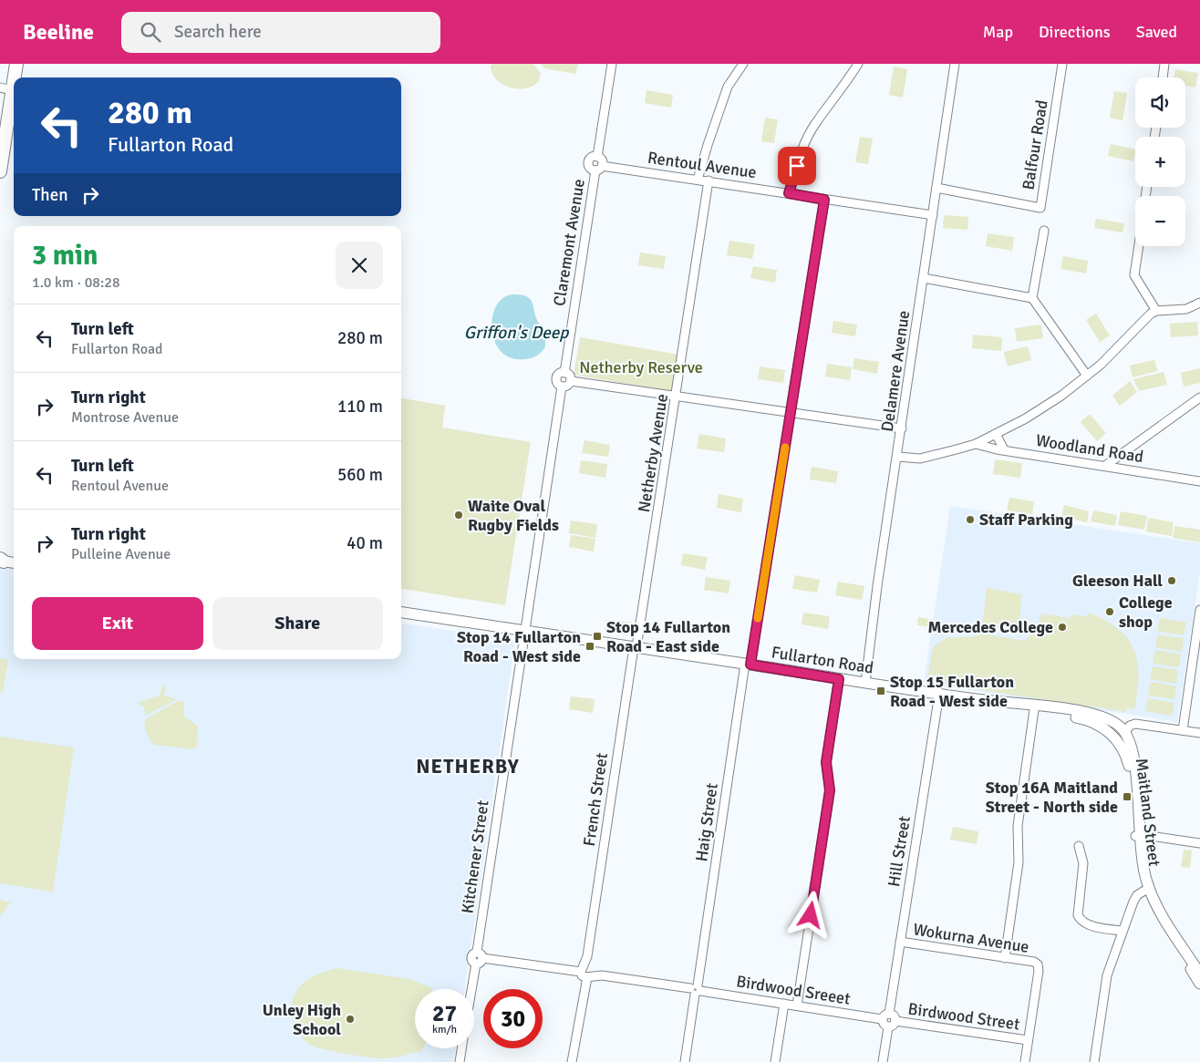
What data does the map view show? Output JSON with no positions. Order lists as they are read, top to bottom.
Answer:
{
  "streets": {
    "main road": ["Fullarton Road", "Maitland Street"],
    "street": [
      "Balfour Road",
      "Rentoul Avenue",
      "Claremont Avenue",
      "Delamere Avenue",
      "Woodland Road",
      "Netherby Avenue",
      "French Street",
      "Haig Street",
      "Hill Street",
      "Kitchener Street",
      "Wokurna Avenue",
      "Birdwood Sreeet",
      "Birdwood Street"
    ]
  },
  "crossings": [
    ["Balfour Road", "Delamere Avenue"],
    ["Rentoul Avenue", "Claremont Avenue"],
    ["Rentoul Avenue", "Delamere Avenue"],
    ["Rentoul Avenue", "Netherby Avenue"],
    ["Rentoul Avenue", "Haig Street"],
    ["Delamere Avenue", "Fullarton Road"],
    ["Netherby Avenue", "Fullarton Road"],
    ["Netherby Avenue", "French Street"],
    ["Fullarton Road", "French Street"],
    ["Fullarton Road", "Maitland Street"],
    ["Fullarton Road", "Haig Street"],
    ["Fullarton Road", "Hill Street"],
    ["Fullarton Road", "Kitchener Street"],
    ["French Street", "Birdwood Sreeet"],
    ["Haig Street", "Birdwood Sreeet"],
    ["Hill Street", "Wokurna Avenue"],
    ["Hill Street", "Birdwood Sreeet"],
    ["Hill Street", "Birdwood Street"],
    ["Kitchener Street", "Birdwood Sreeet"],
    ["Wokurna Avenue", "Birdwood Street"],
    ["Birdwood Sreeet", "Birdwood Street"]
  ],
  "districts": ["NETHERBY"],
  "water": ["Griffon's Deep"],
  "parks": ["Netherby Reserve"],
  "places": {
    "other": [
      "Waite Oval Rugby Fields",
      "Staff Parking",
      "Gleeson Hall",
      "College shop",
      "Mercedes College",
      "Unley High School"
    ],
    "transit": [
      "Stop 14 Fullarton Road - East side",
      "Stop 14 Fullarton Road - West side",
      "Stop 15 Fullarton Road - West side",
      "Stop 16A Maitland Street - North side"
    ]
  },
  "page": {
    "header": "Beeline",
    "search": "Search here",
    "nav": ["Map", "Directions", "Saved"],
    "map_buttons": ["+", "−"],
    "turn": ["280 m", "Fullarton Road"],
    "then": "Then",
    "heading": ["3 min", "1.0 km · 08:28"],
    "list": [
      {
        "name": "Turn left",
        "note": "Fullarton Road",
        "value": "280 m"
      },
      {
        "name": "Turn right",
        "note": "Montrose Avenue",
        "value": "110 m"
      },
      {
        "name": "Turn left",
        "note": "Rentoul Avenue",
        "value": "560 m"
      },
      {
        "name": "Turn right",
        "note": "Pulleine Avenue",
        "value": "40 m"
      }
    ],
    "buttons": ["Exit", "Share"],
    "speed": "27 km/h",
    "limit": "30"
  }
}
